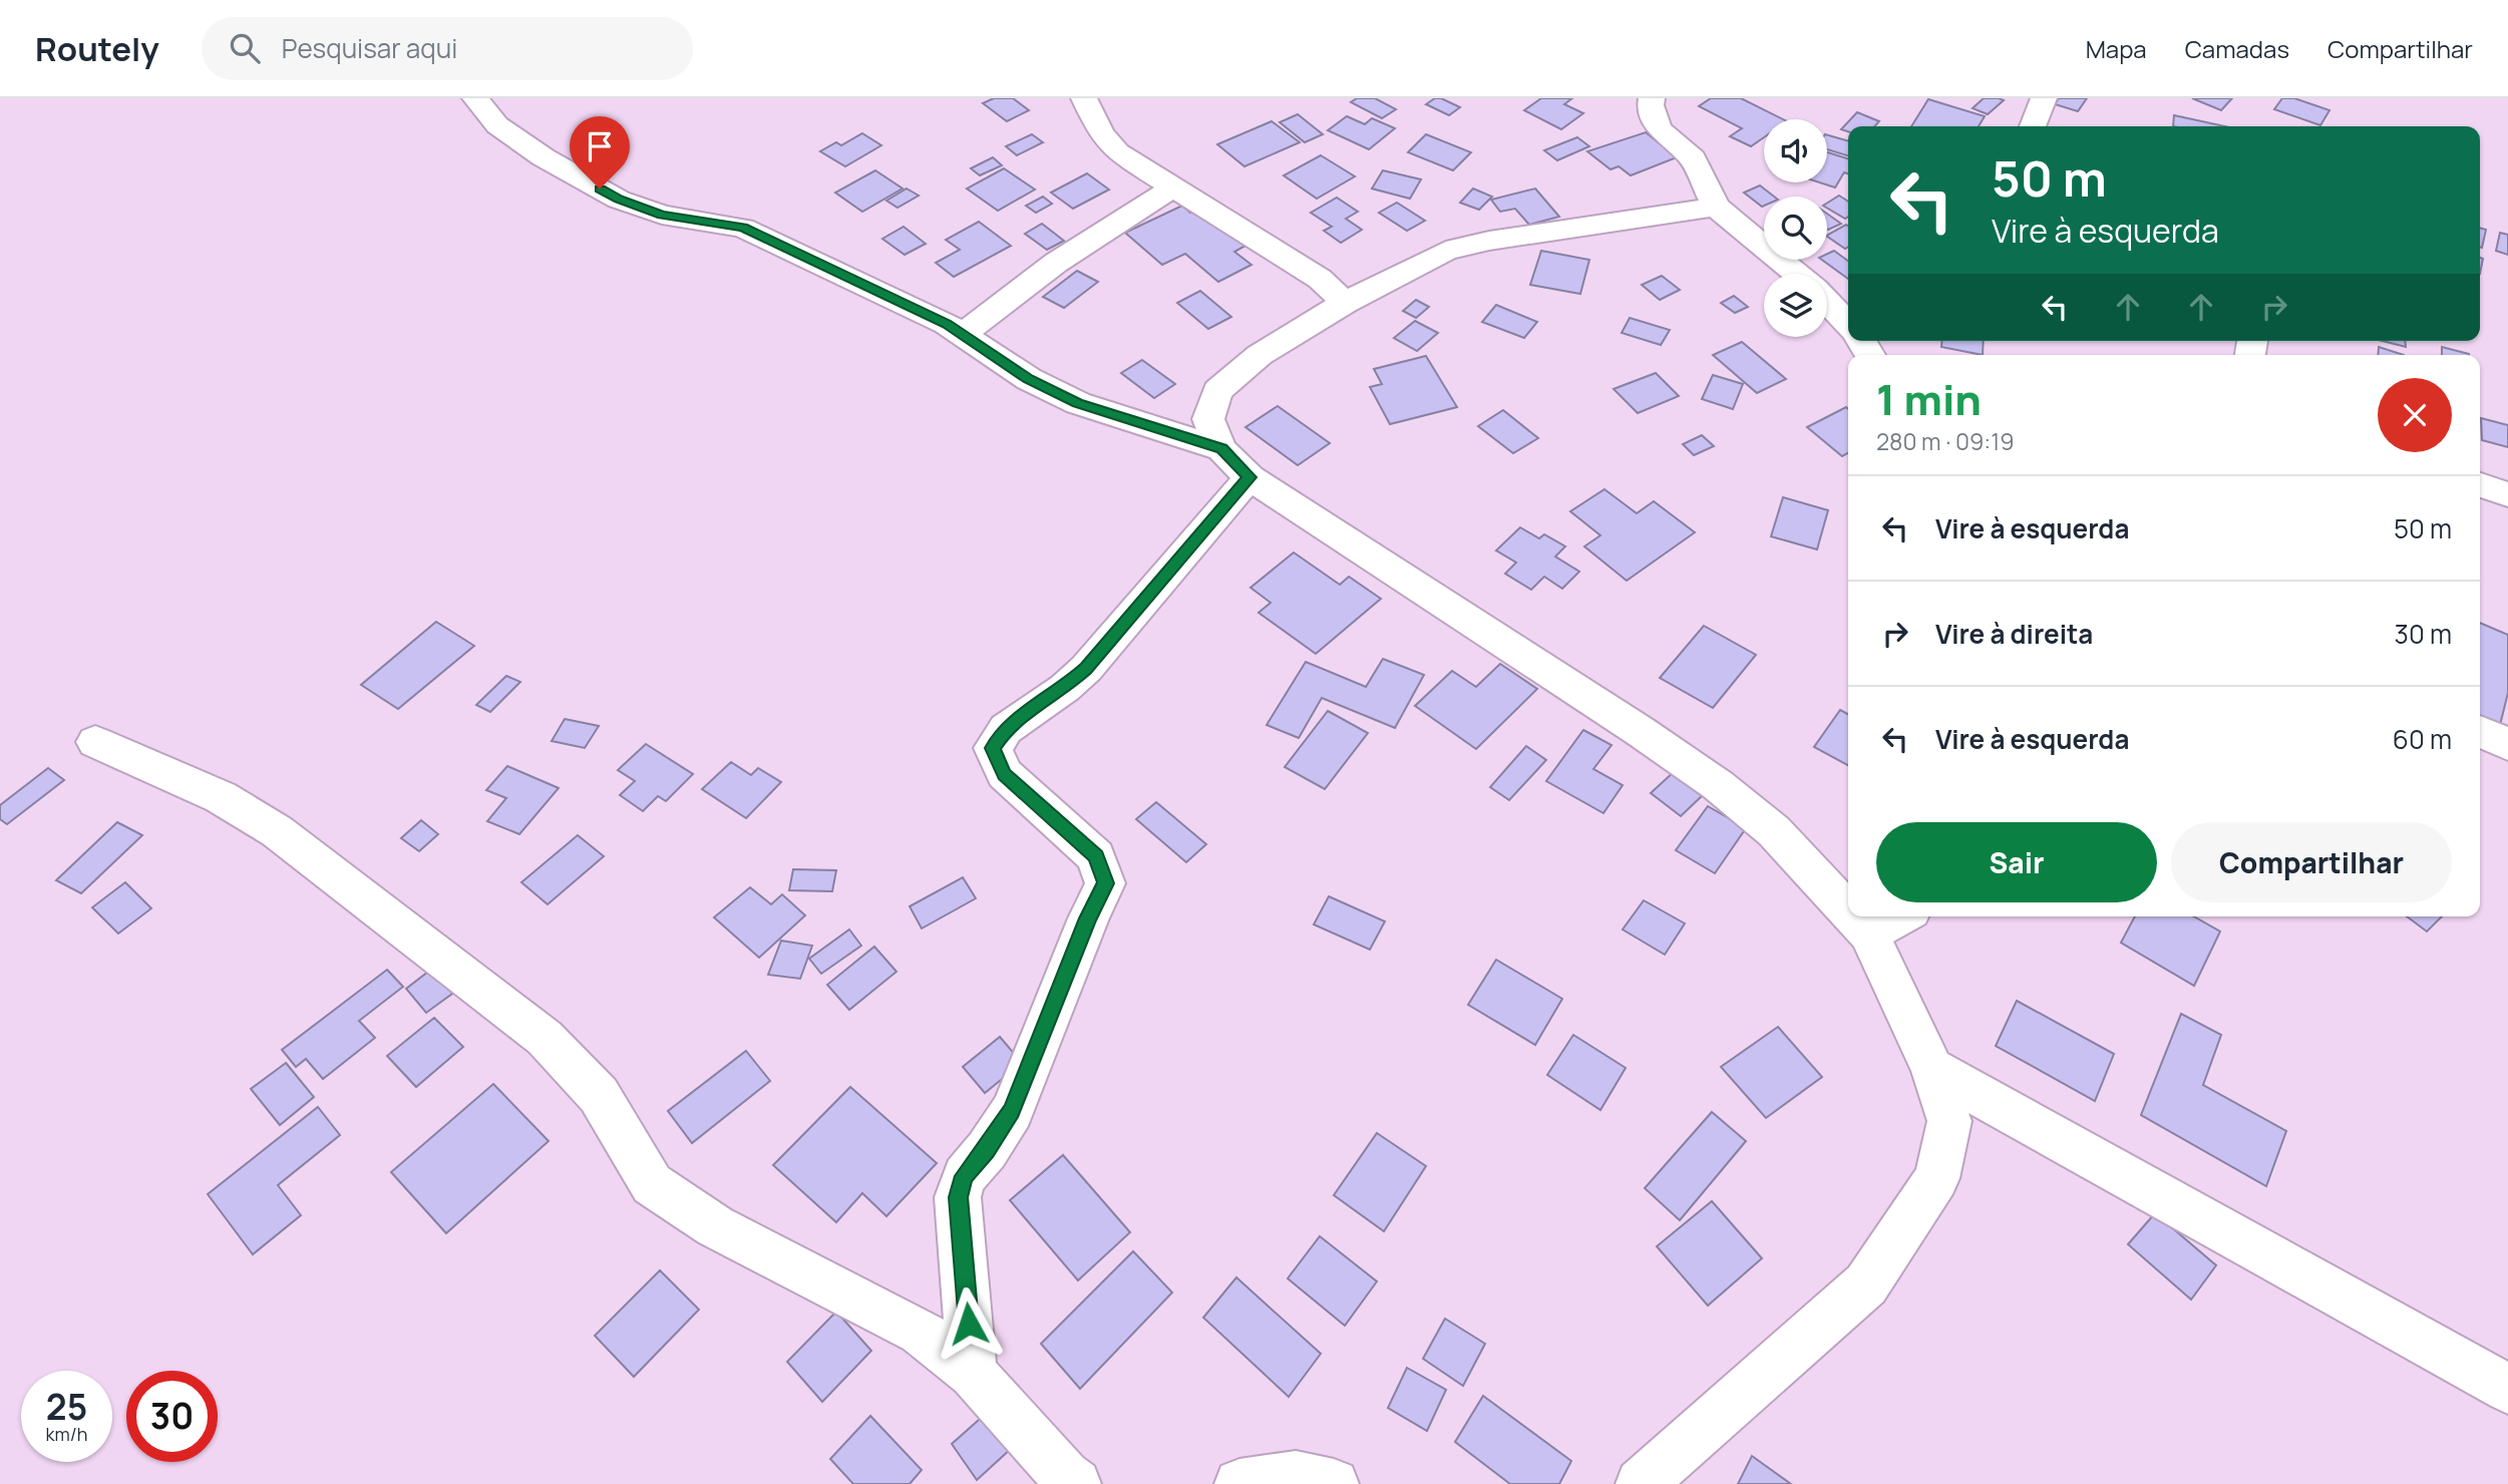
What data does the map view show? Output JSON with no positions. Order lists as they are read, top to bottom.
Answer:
{
  "page": {
    "header": "Routely",
    "search": "Pesquisar aqui",
    "nav": ["Mapa", "Camadas", "Compartilhar"],
    "turn": ["50 m", "Vire à esquerda"],
    "heading": ["1 min", "280 m · 09:19"],
    "list": [
      {
        "name": "Vire à esquerda",
        "value": "50 m"
      },
      {
        "name": "Vire à direita",
        "value": "30 m"
      },
      {
        "name": "Vire à esquerda",
        "value": "60 m"
      }
    ],
    "buttons": ["Sair", "Compartilhar"],
    "speed": "25 km/h",
    "limit": "30"
  }
}
